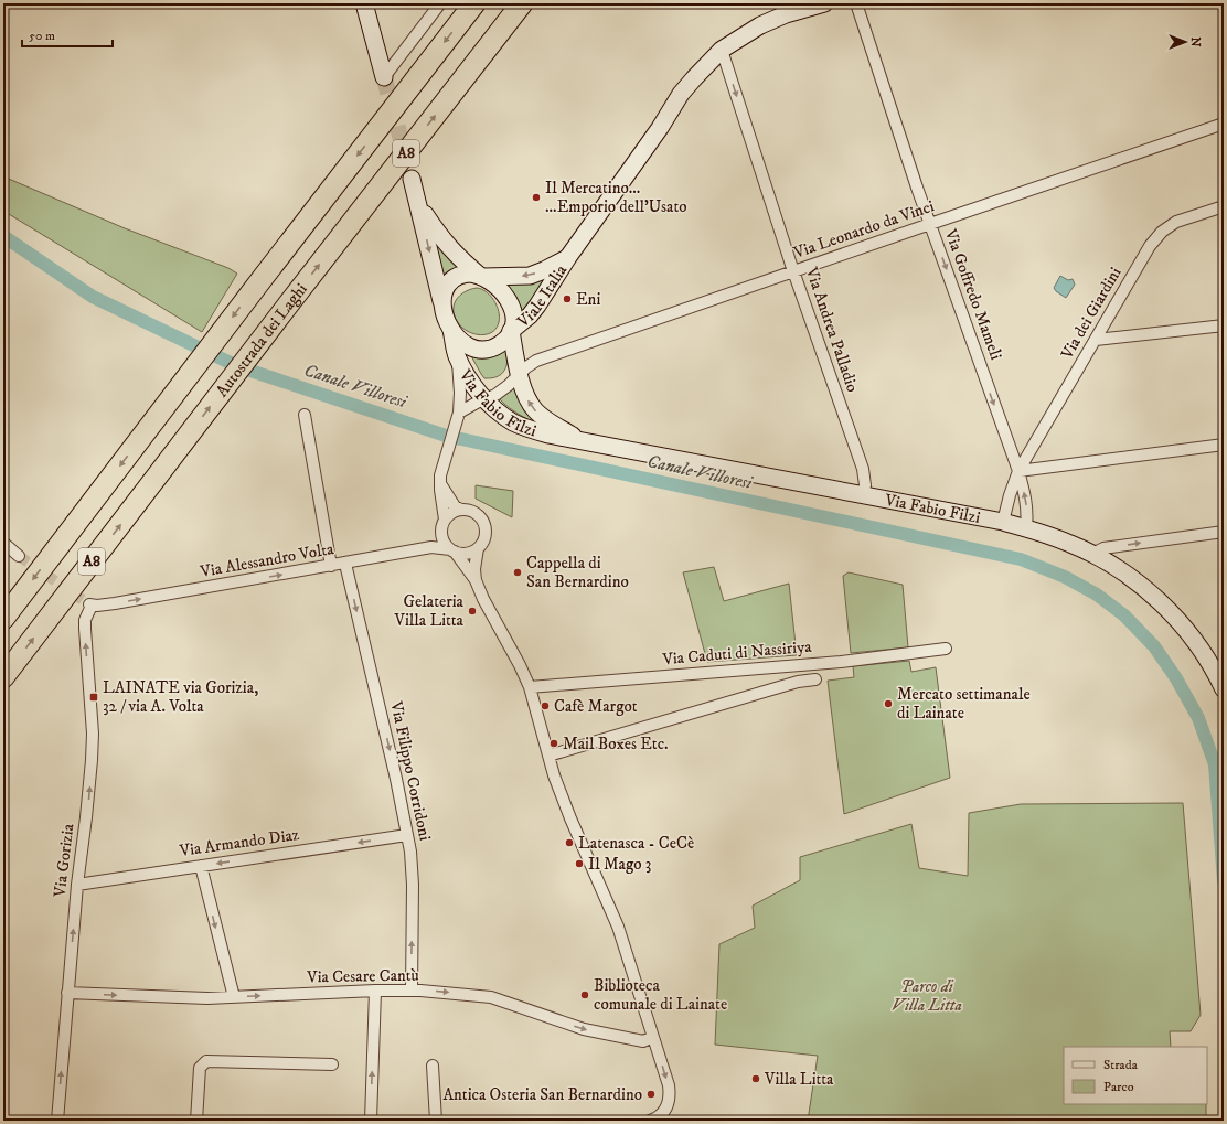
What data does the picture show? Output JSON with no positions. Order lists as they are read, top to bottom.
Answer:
{
  "streets": {
    "highway": ["A8", "Autostrada dei Laghi"],
    "street": [
      "Via Leonardo da Vinci",
      "Viale Italia",
      "Via Goffredo Mameli",
      "Via dei Giardini",
      "Via Andrea Palladio",
      "Via Fabio Filzi",
      "Via Alessandro Volta",
      "Via Caduti di Nassiriya",
      "Via Filippo Corridoni",
      "Via Armando Diaz",
      "Via Gorizia",
      "Via Cesare Cantù"
    ]
  },
  "crossings": [
    ["Via Leonardo da Vinci", "Via Goffredo Mameli"],
    ["Via Leonardo da Vinci", "Via Andrea Palladio"],
    ["Via Leonardo da Vinci", "Via Fabio Filzi"],
    ["Viale Italia", "Via Andrea Palladio"],
    ["Viale Italia", "Via Fabio Filzi"],
    ["Via Goffredo Mameli", "Via dei Giardini"],
    ["Via Goffredo Mameli", "Via Fabio Filzi"],
    ["Via Andrea Palladio", "Via Fabio Filzi"],
    ["Via Alessandro Volta", "Via Filippo Corridoni"],
    ["Via Alessandro Volta", "Via Gorizia"],
    ["Via Filippo Corridoni", "Via Armando Diaz"],
    ["Via Filippo Corridoni", "Via Cesare Cantù"],
    ["Via Armando Diaz", "Via Gorizia"],
    ["Via Gorizia", "Via Cesare Cantù"]
  ],
  "one_way": [
    "Via Andrea Palladio",
    "Via Alessandro Volta",
    "Via Armando Diaz",
    "Via Gorizia",
    "Via Cesare Cantù"
  ],
  "water": ["Canale Villoresi"],
  "parks": ["Parco di Villa Litta"],
  "places": {
    "other": [
      "Il Mercatino... ...Emporio dell'Usato",
      "Eni",
      "Cappella di San Bernardino",
      "Gelateria Villa Litta",
      "Mercato settimanale di Lainate",
      "Cafè Margot",
      "Mail Boxes Etc.",
      "Latenasca - CeCè",
      "Il Mago 3",
      "Biblioteca comunale di Lainate",
      "Villa Litta",
      "Antica Osteria San Bernardino"
    ],
    "transit": ["LAINATE via Gorizia, 32 / via A. Volta"]
  },
  "legend": ["Strada", "Parco"],
  "scale_bar": "50 m",
  "north": "right"
}
